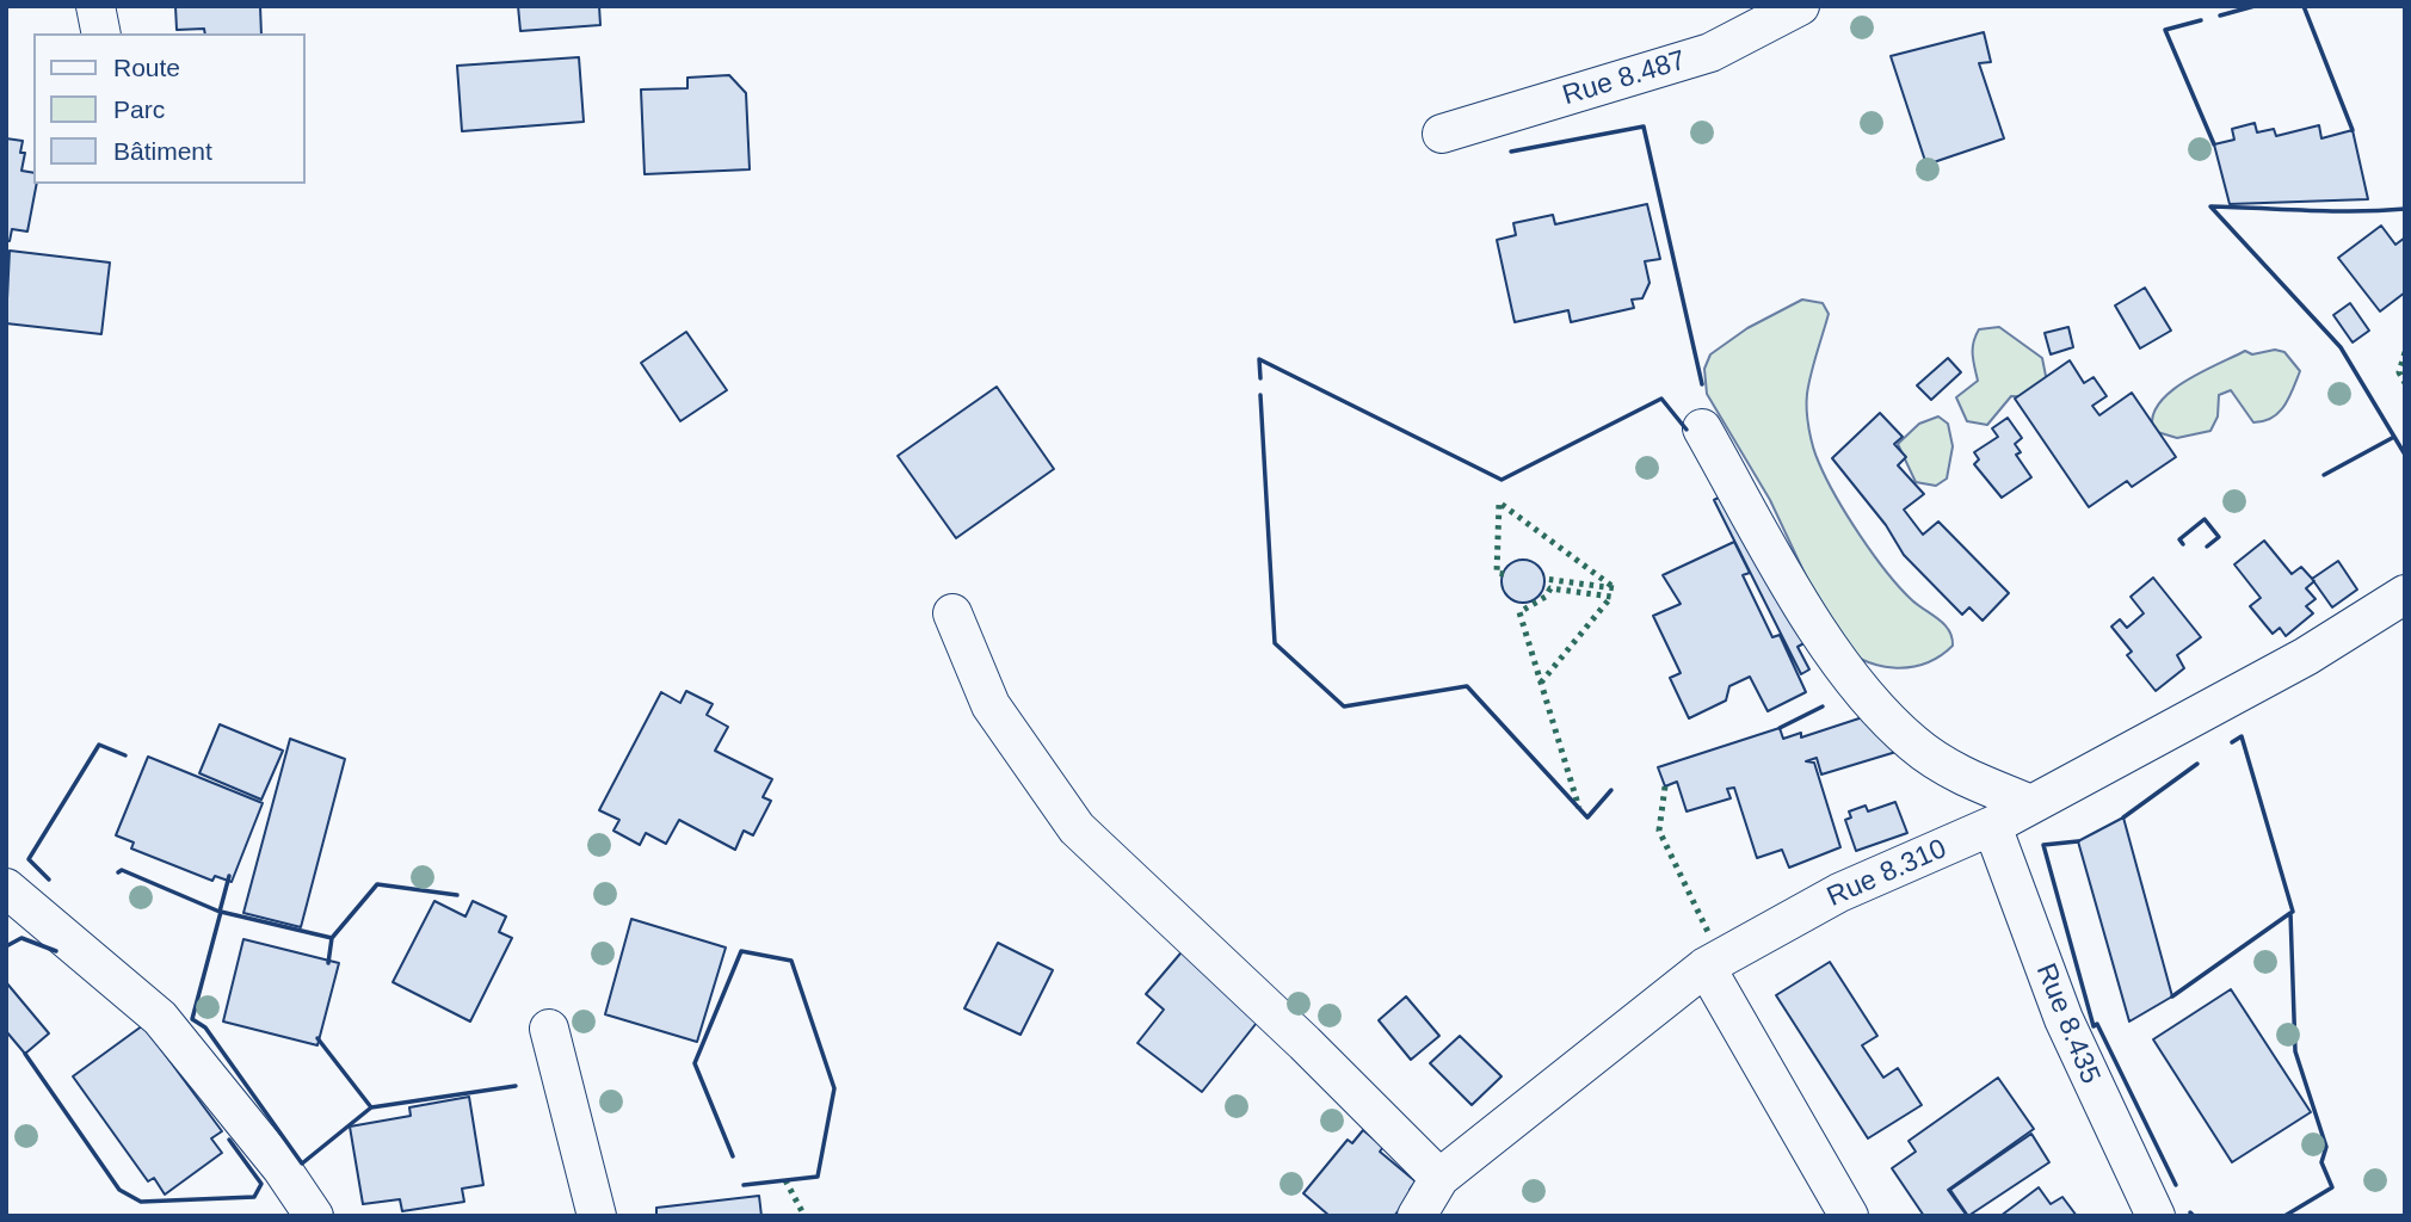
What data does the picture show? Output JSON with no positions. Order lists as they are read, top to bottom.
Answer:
{
  "streets": {
    "street": ["Rue 8.487", "Rue 8.310", "Rue 8.435"]
  },
  "crossings": [
    ["Rue 8.310", "Rue 8.435"]
  ],
  "legend": ["Route", "Parc", "Bâtiment"]
}
